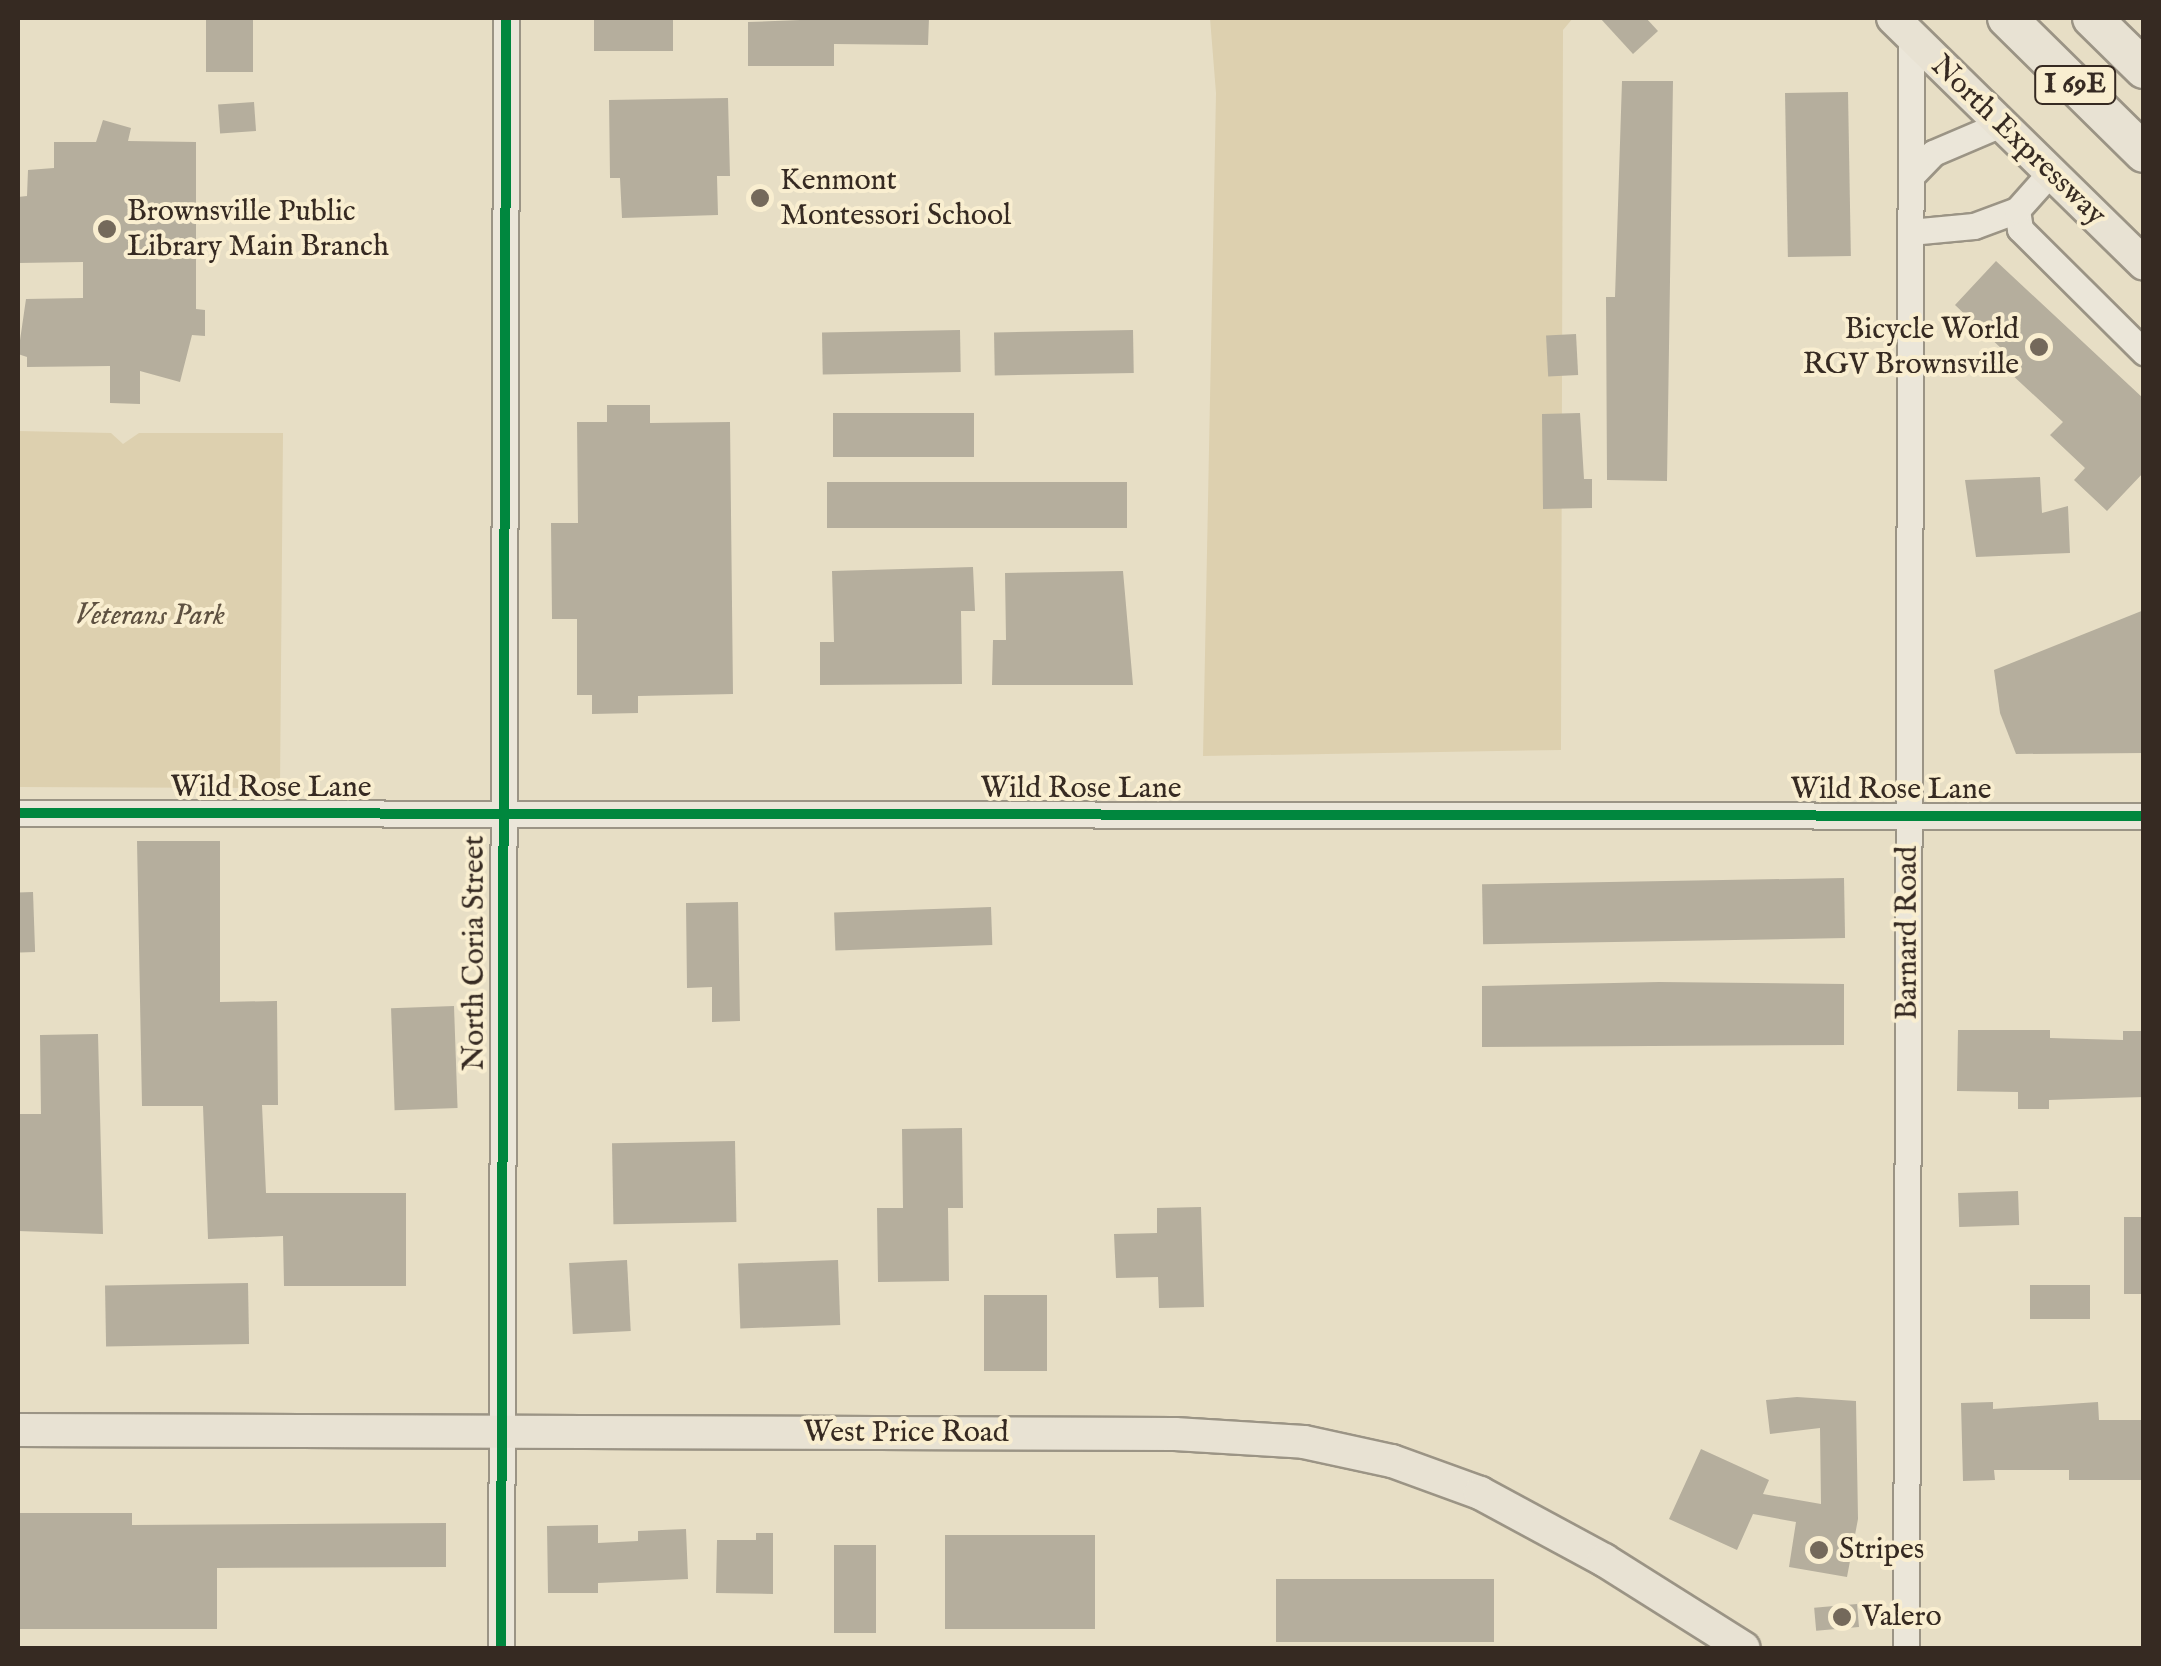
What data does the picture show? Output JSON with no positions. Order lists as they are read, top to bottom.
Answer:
{
  "streets": {
    "highway": ["I 69E"],
    "main road": ["North Expressway", "West Price Road"],
    "street": ["Wild Rose Lane", "Barnard Road", "North Coria Street"]
  },
  "crossings": [
    ["North Expressway", "Barnard Road"],
    ["Wild Rose Lane", "Barnard Road"],
    ["Wild Rose Lane", "North Coria Street"],
    ["North Coria Street", "West Price Road"]
  ],
  "parks": ["Veterans Park"],
  "places": [
    "Kenmont Montessori School",
    "Brownsville Public Library Main Branch",
    "Bicycle World RGV Brownsville",
    "Stripes",
    "Valero"
  ]
}
